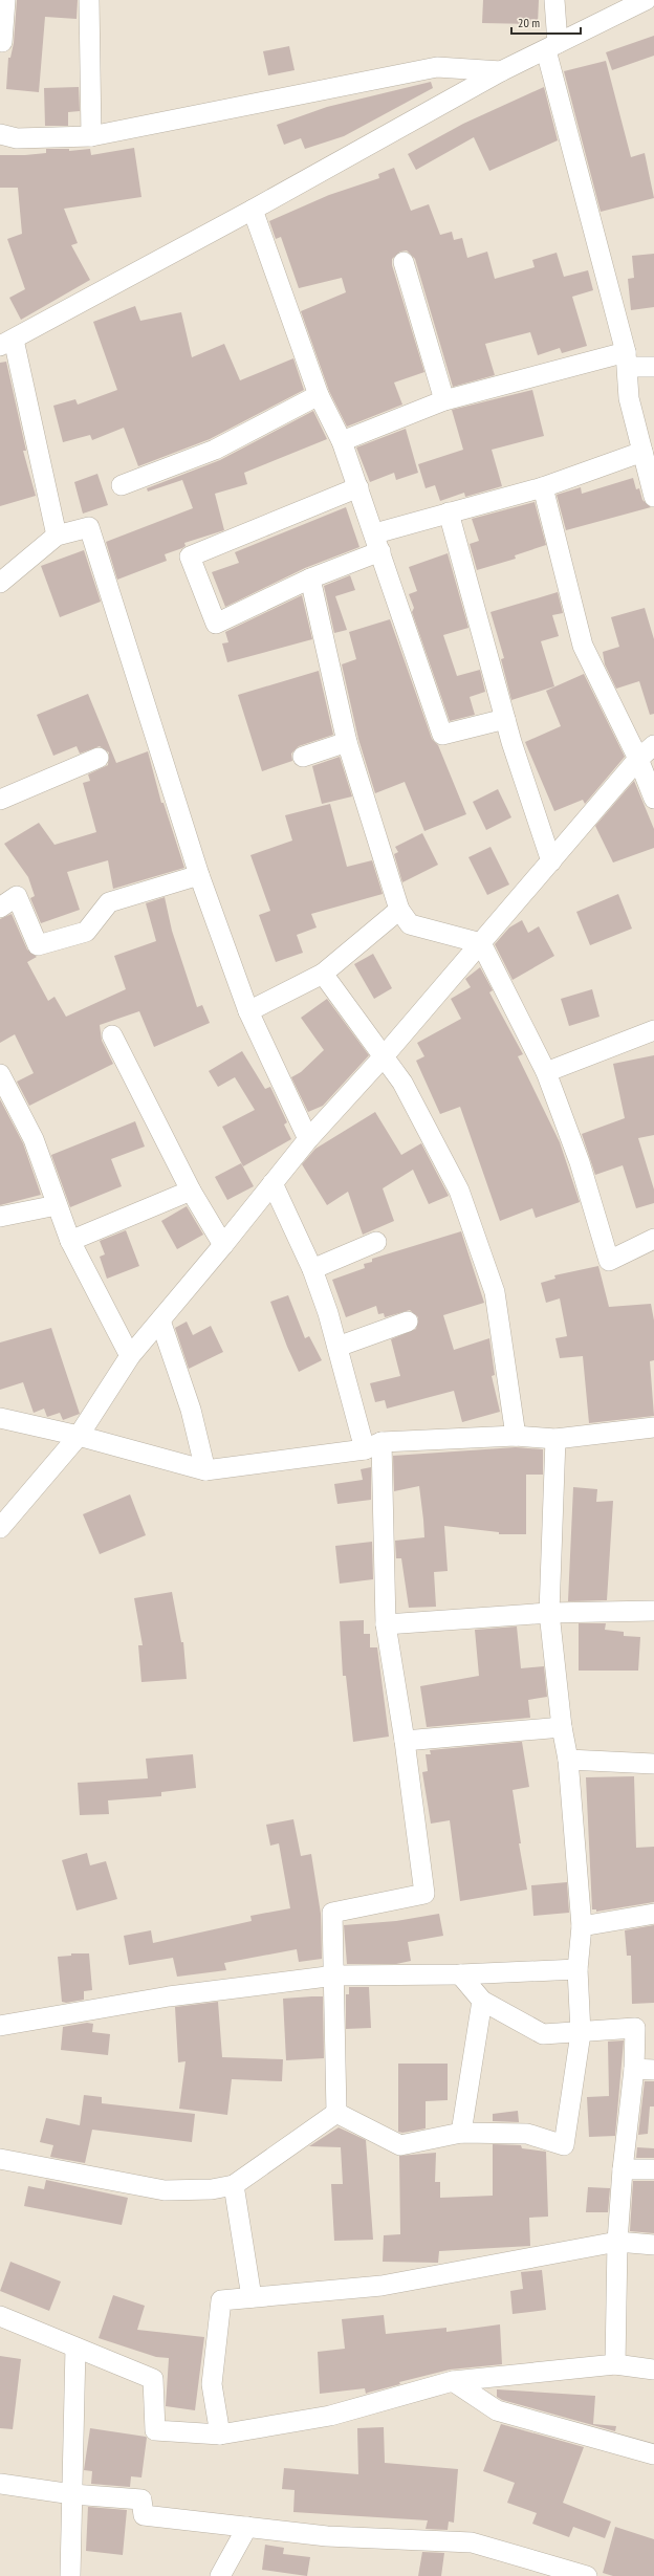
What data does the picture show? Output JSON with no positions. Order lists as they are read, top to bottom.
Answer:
{
  "scale_bar": "20 m"
}
